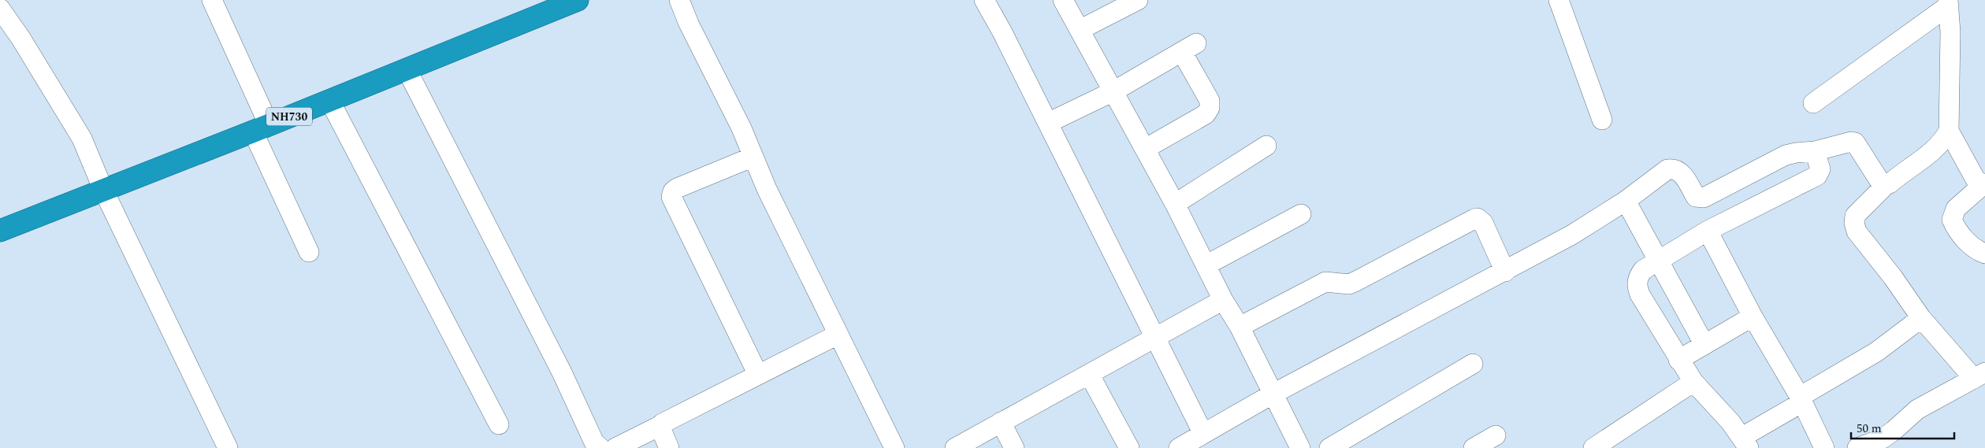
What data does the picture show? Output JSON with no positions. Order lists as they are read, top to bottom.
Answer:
{
  "streets": {
    "highway": ["NH730"]
  },
  "scale_bar": "50 m"
}
